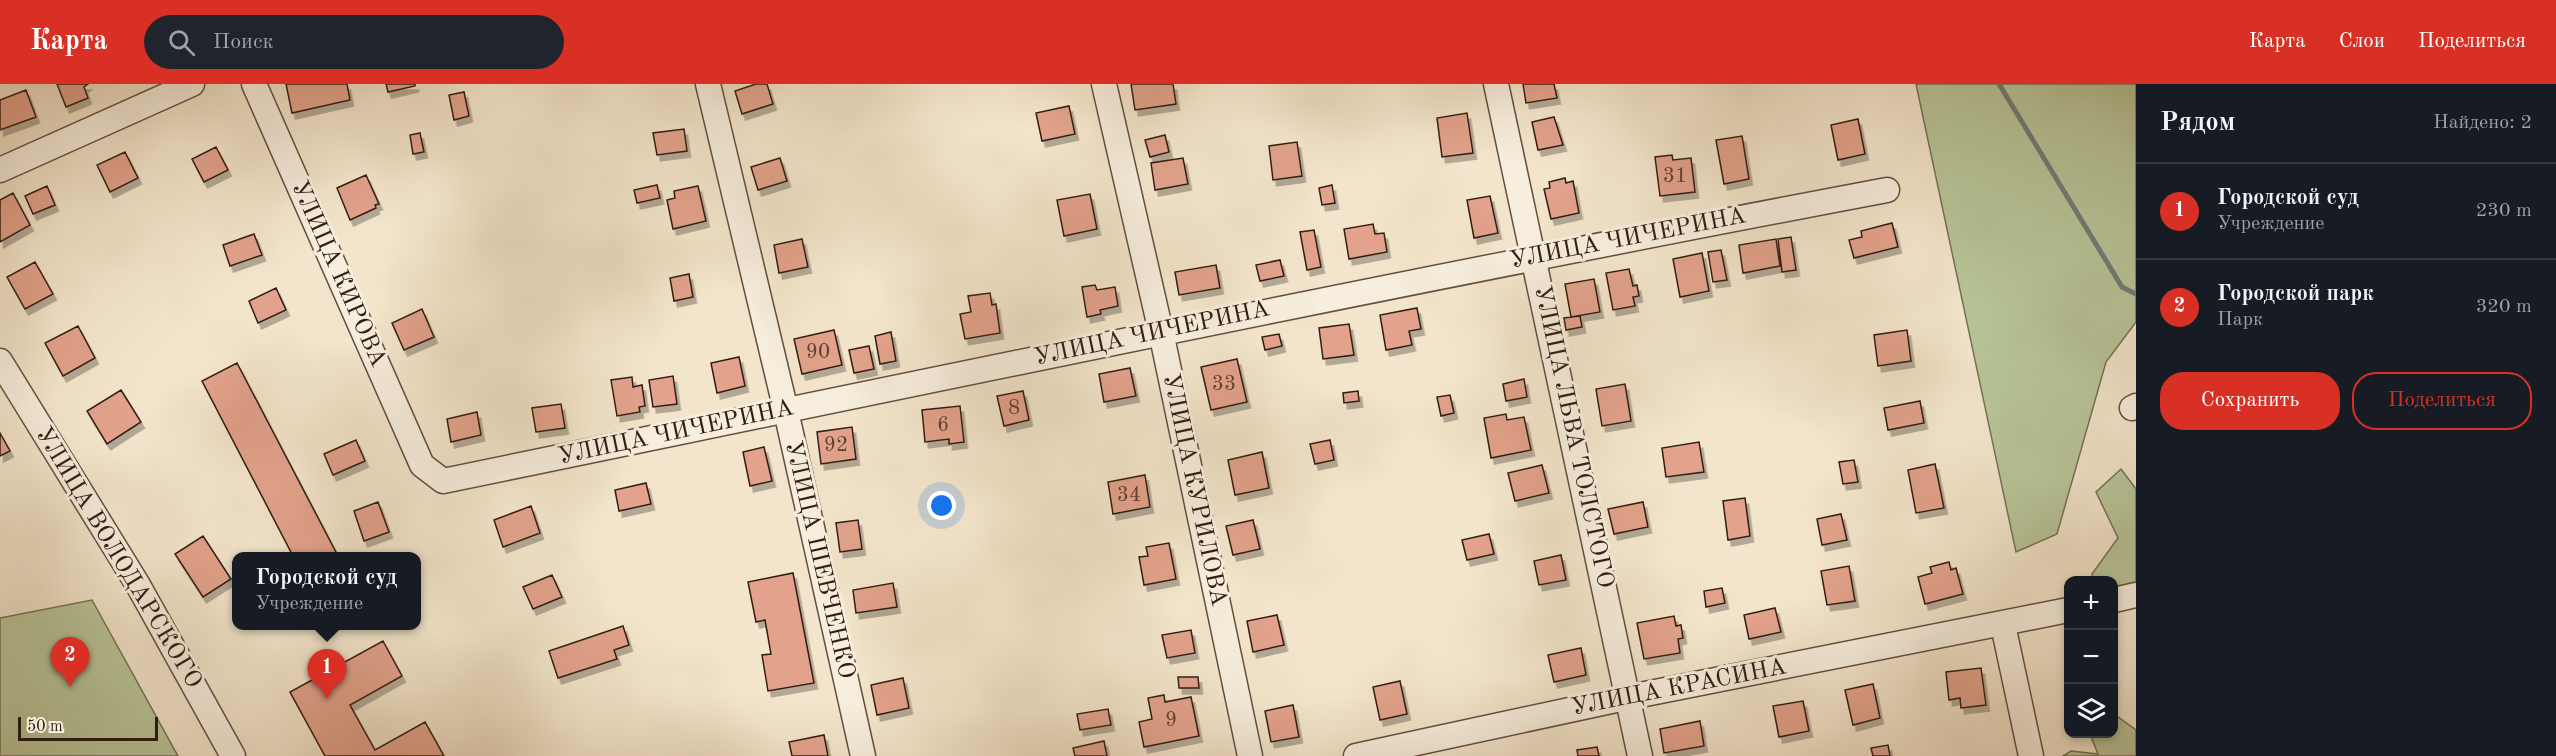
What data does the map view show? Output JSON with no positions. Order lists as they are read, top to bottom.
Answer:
{
  "streets": {
    "street": [
      "УЛИЦА ЧИЧЕРИНА",
      "УЛИЦА КИРОВА",
      "УЛИЦА ЛЬВА ТОЛСТОГО",
      "УЛИЦА КУРИЛОВА",
      "УЛИЦА ВОЛОДАРСКОГО",
      "УЛИЦА ШЕВЧЕНКО",
      "УЛИЦА КРАСИНА"
    ]
  },
  "crossings": [
    ["УЛИЦА ЧИЧЕРИНА", "УЛИЦА КИРОВА"],
    ["УЛИЦА ЧИЧЕРИНА", "УЛИЦА ЛЬВА ТОЛСТОГО"],
    ["УЛИЦА ЧИЧЕРИНА", "УЛИЦА КУРИЛОВА"],
    ["УЛИЦА ЧИЧЕРИНА", "УЛИЦА ШЕВЧЕНКО"],
    ["УЛИЦА ЛЬВА ТОЛСТОГО", "УЛИЦА КРАСИНА"]
  ],
  "house_numbers": [
    "31",
    "90",
    "33",
    "8",
    "6",
    "92",
    "34",
    "9"
  ],
  "scale_bar": "50 m",
  "page": {
    "header": "Карта",
    "search": "Поиск",
    "nav": ["Карта", "Слои", "Поделиться"],
    "heading": ["Рядом", "Найдено: 2"],
    "list": [
      {
        "mark": "1",
        "name": "Городской суд",
        "note": "Учреждение",
        "value": "230 m"
      },
      {
        "mark": "2",
        "name": "Городской парк",
        "note": "Парк",
        "value": "320 m"
      }
    ],
    "buttons": ["Сохранить", "Поделиться"],
    "popup": ["Городской суд", "Учреждение"],
    "map_buttons": ["+", "−"],
    "pins": ["2", "1"],
    "scale": "50 m"
  }
}
